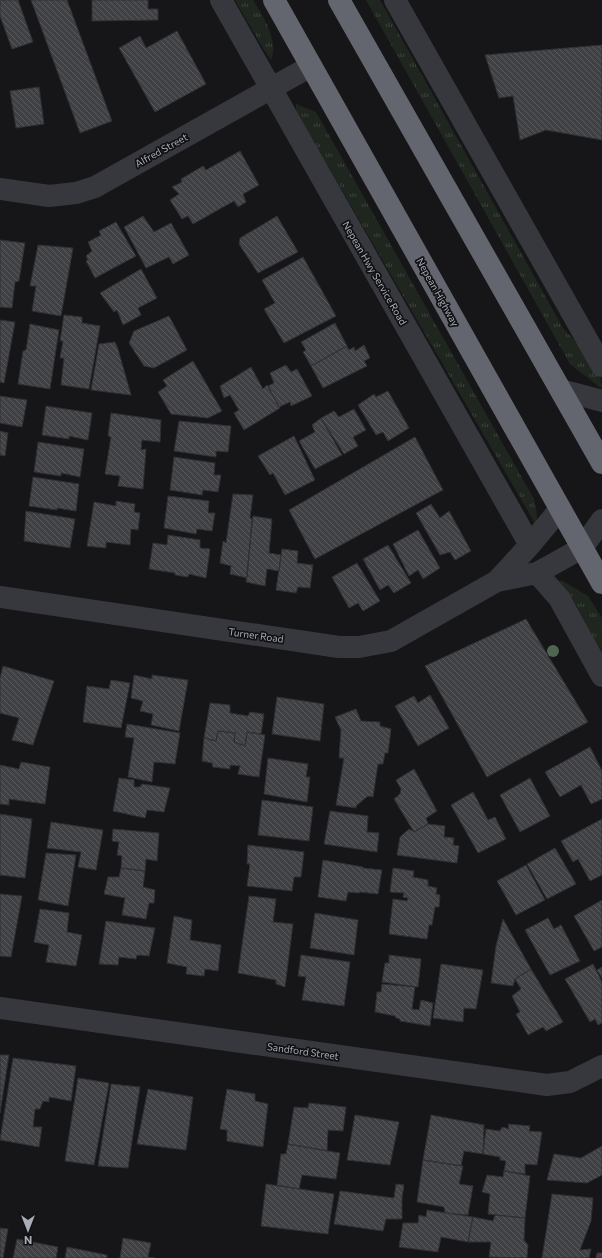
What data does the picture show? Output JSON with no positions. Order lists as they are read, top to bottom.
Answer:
{
  "streets": {
    "highway": ["Nepean Highway"],
    "street": [
      "Alfred Street",
      "Nepean Hwy Service Road",
      "Turner Road",
      "Sandford Street"
    ]
  },
  "crossings": [
    ["Alfred Street", "Nepean Hwy Service Road"],
    ["Alfred Street", "Nepean Highway"],
    ["Nepean Hwy Service Road", "Turner Road"],
    ["Nepean Highway", "Turner Road"]
  ],
  "north": "bottom"
}
